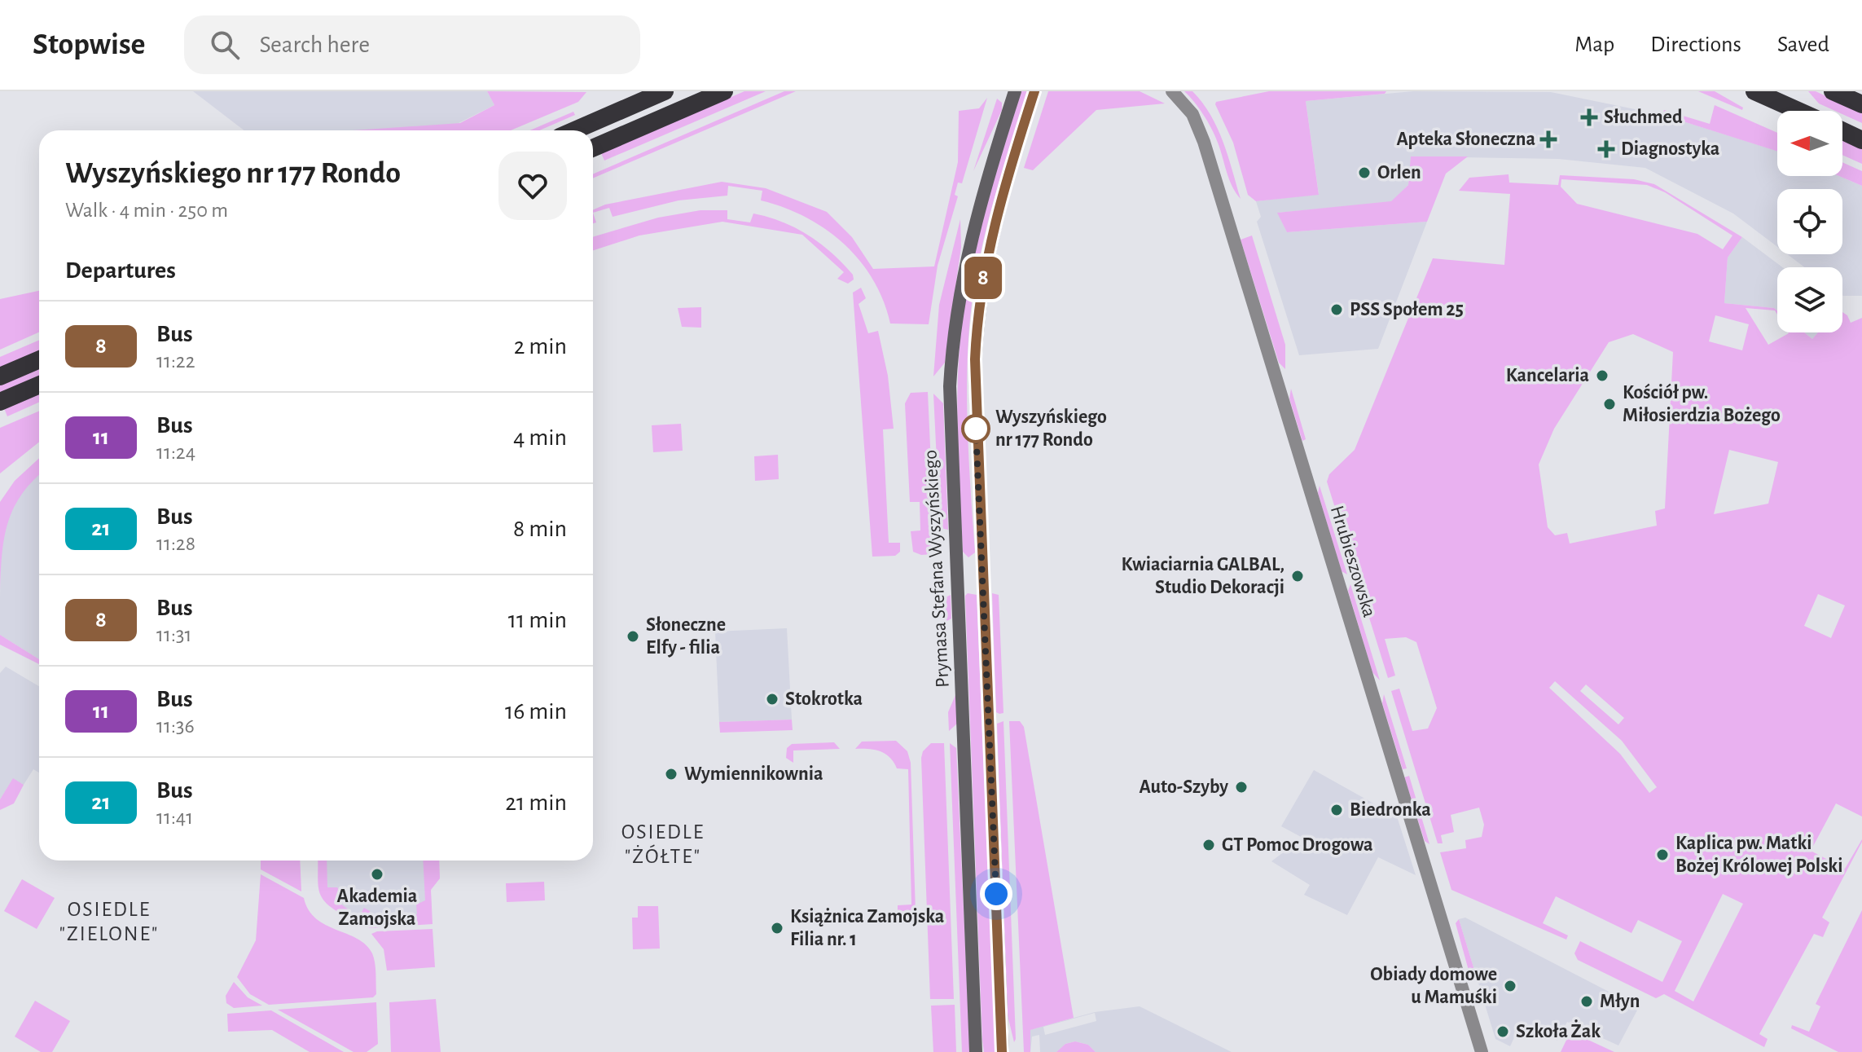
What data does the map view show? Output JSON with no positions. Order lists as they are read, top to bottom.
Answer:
{
  "streets": {
    "main road": ["Prymasa Stefana Wyszyńskiego"],
    "street": ["Hrubieszowska"]
  },
  "districts": ["OSIEDLE \"ŻÓŁTE\"", "OSIEDLE \"ZIELONE\""],
  "places": {
    "health": ["Słuchmed", "Apteka Słoneczna", "Diagnostyka"],
    "other": [
      "Orlen",
      "PSS Społem 25",
      "Kancelaria",
      "Kościół pw. Miłosierdzia Bożego",
      "Wyszyńskiego nr 177 Rondo",
      "Kwiaciarnia GALBAL, Studio Dekoracji",
      "Słoneczne Elfy - filia",
      "Stokrotka",
      "Wymiennikownia",
      "Auto-Szyby",
      "Biedronka",
      "GT Pomoc Drogowa",
      "Kaplica pw. Matki Bożej Królowej Polski",
      "Akademia Zamojska",
      "Książnica Zamojska Filia nr. 1",
      "Obiady domowe u Mamuśki",
      "Młyn",
      "Szkoła Żak"
    ]
  },
  "lines": ["bus line 8"],
  "north": "left",
  "page": {
    "header": "Stopwise",
    "search": "Search here",
    "nav": ["Map", "Directions", "Saved"],
    "on_map": "8",
    "heading": [
      ["Wyszyńskiego nr 177 Rondo", "Walk · 4 min · 250 m"],
      "Departures"
    ],
    "list": [
      {
        "mark": "8",
        "name": "Bus",
        "note": "11:22",
        "value": "2 min"
      },
      {
        "mark": "11",
        "name": "Bus",
        "note": "11:24",
        "value": "4 min"
      },
      {
        "mark": "21",
        "name": "Bus",
        "note": "11:28",
        "value": "8 min"
      },
      {
        "mark": "8",
        "name": "Bus",
        "note": "11:31",
        "value": "11 min"
      },
      {
        "mark": "11",
        "name": "Bus",
        "note": "11:36",
        "value": "16 min"
      },
      {
        "mark": "21",
        "name": "Bus",
        "note": "11:41",
        "value": "21 min"
      }
    ]
  }
}
